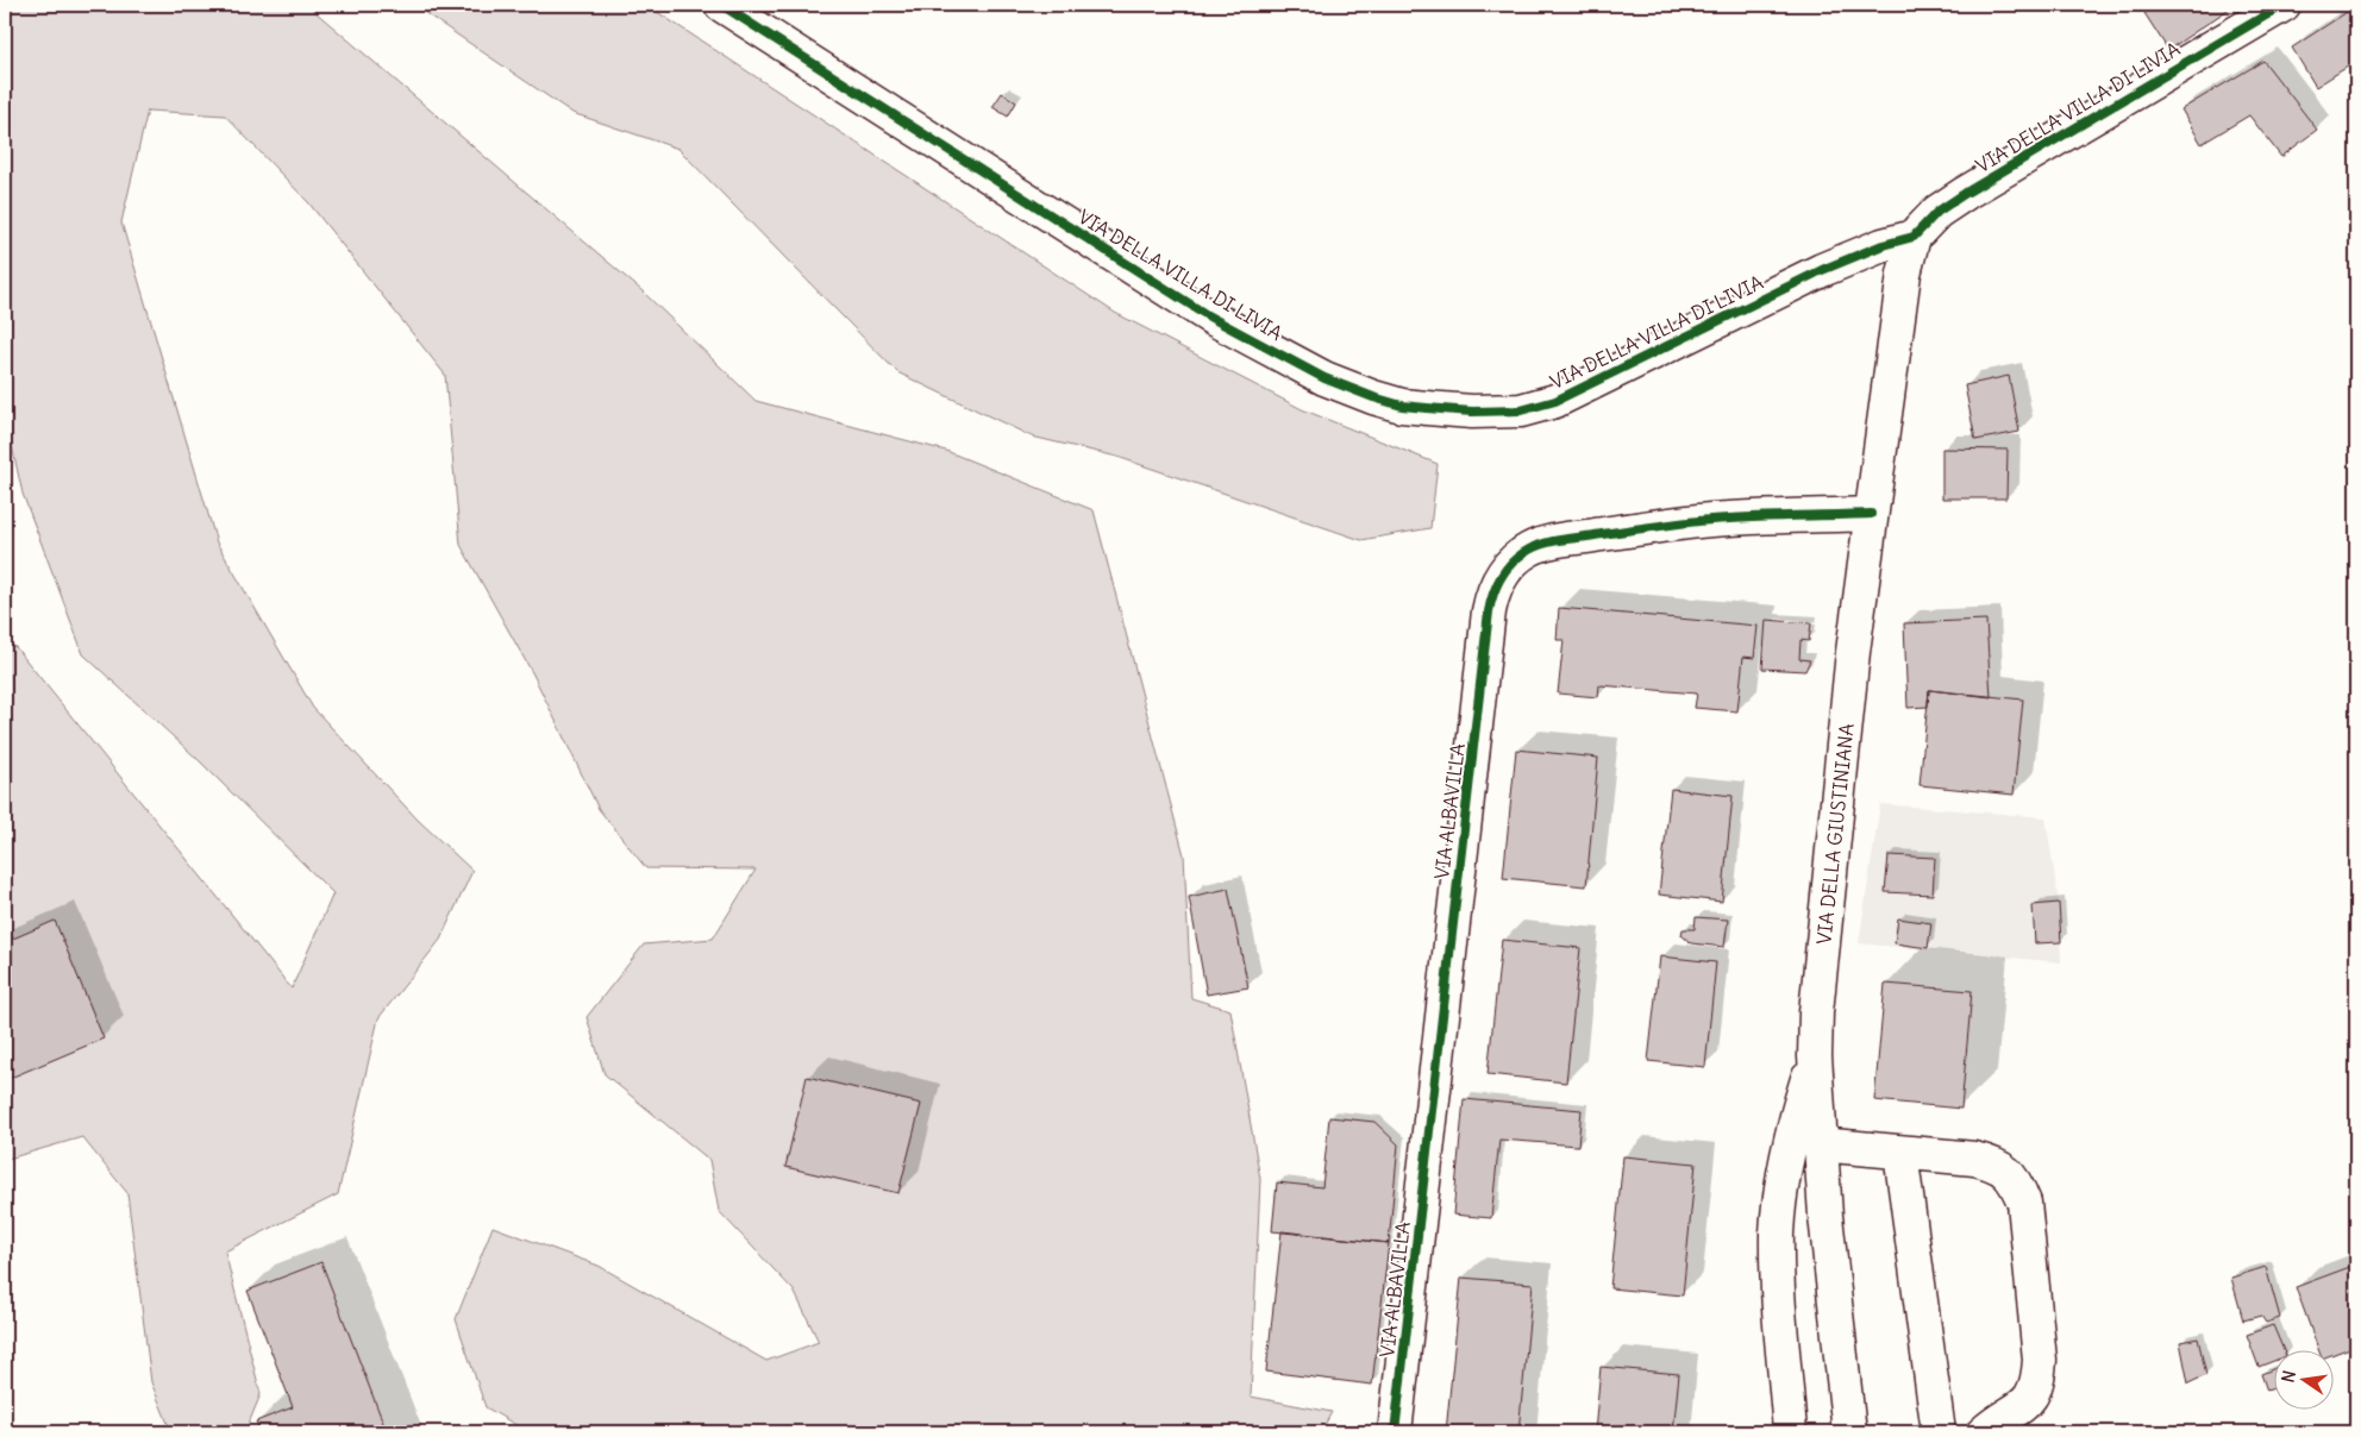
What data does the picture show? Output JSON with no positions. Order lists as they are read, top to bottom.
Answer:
{
  "streets": {
    "street": ["VIA DELLA VILLA DI LIVIA", "VIA ALBAVILLA", "VIA DELLA GIUSTINIANA"]
  },
  "crossings": [
    ["VIA DELLA VILLA DI LIVIA", "VIA DELLA GIUSTINIANA"],
    ["VIA ALBAVILLA", "VIA DELLA GIUSTINIANA"]
  ],
  "north": "left"
}
